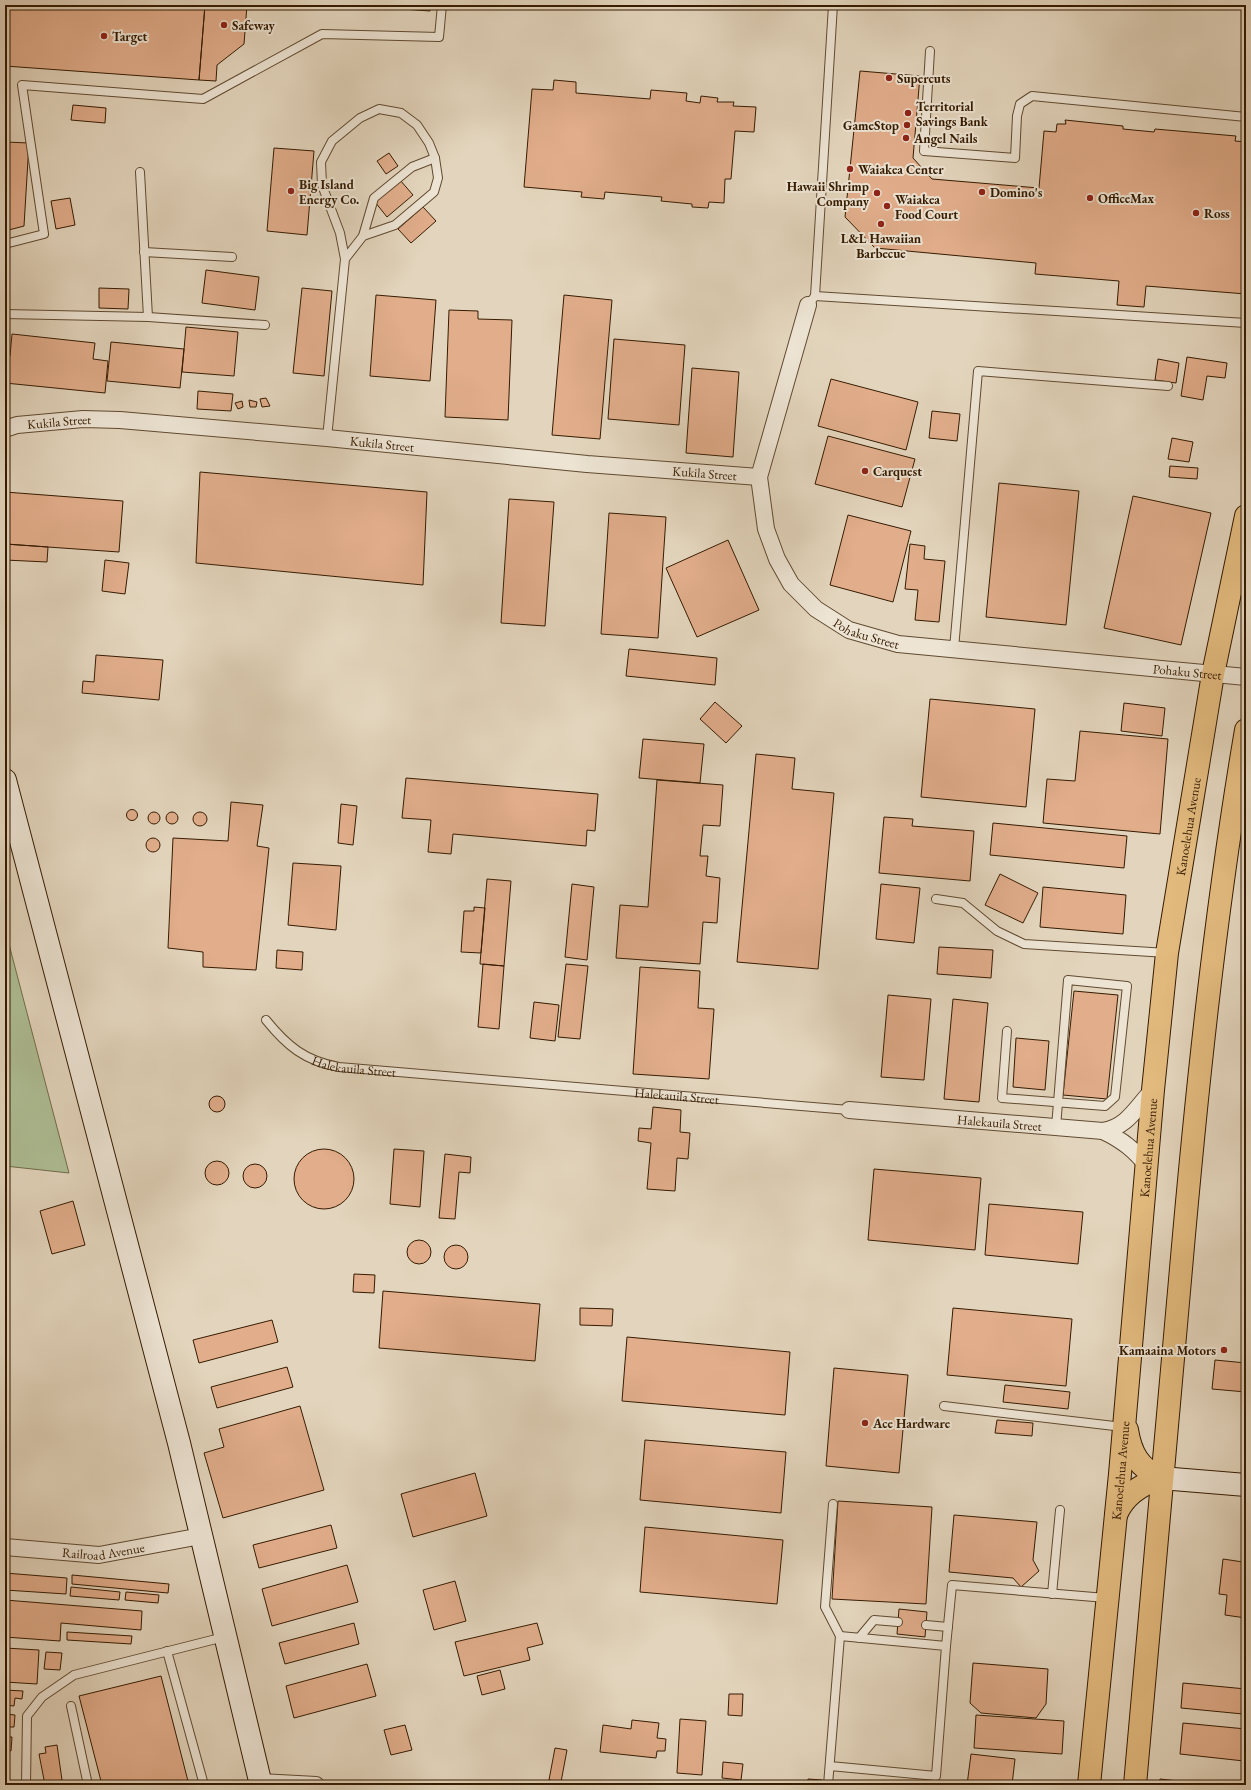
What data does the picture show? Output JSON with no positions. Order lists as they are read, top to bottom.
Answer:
{
  "streets": {
    "highway": ["Kanoelehua Avenue"],
    "street": [
      "Kukila Street",
      "Pohaku Street",
      "Halekauila Street",
      "Railroad Avenue"
    ]
  },
  "crossings": [
    ["Kukila Street", "Pohaku Street"],
    ["Pohaku Street", "Kanoelehua Avenue"],
    ["Kanoelehua Avenue", "Halekauila Street"]
  ],
  "places": [
    "Safeway",
    "Target",
    "Supercuts",
    "Territorial Savings Bank",
    "GameStop",
    "Angel Nails",
    "Waiakea Center",
    "Big Island Energy Co.",
    "Domino's",
    "Hawaii Shrimp Company",
    "OfficeMax",
    "Waiakea Food Court",
    "Ross",
    "L&L Hawaiian Barbecue",
    "Carquest",
    "Kamaaina Motors",
    "Ace Hardware"
  ]
}
